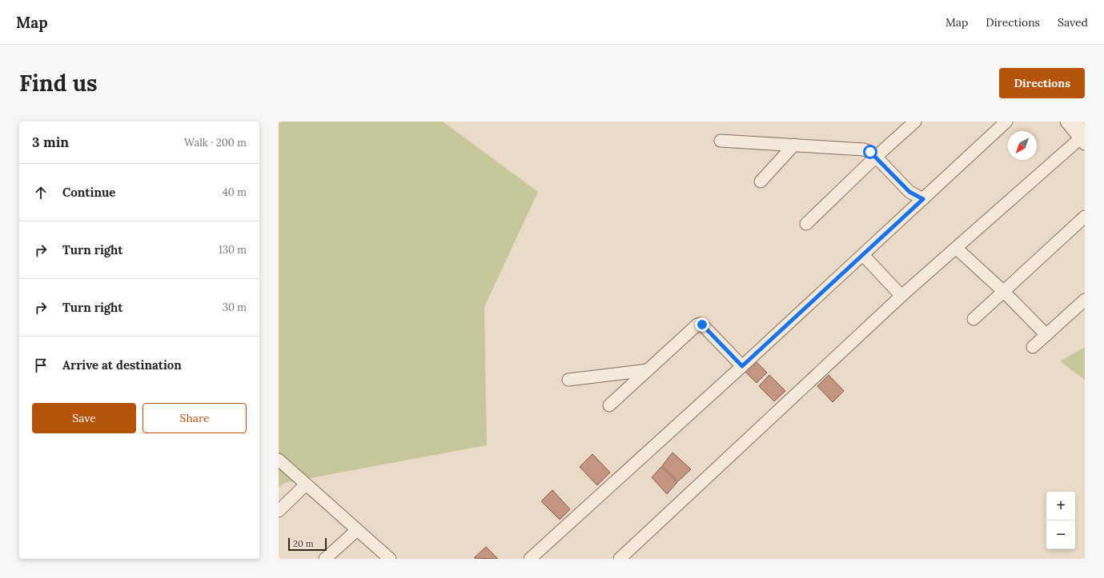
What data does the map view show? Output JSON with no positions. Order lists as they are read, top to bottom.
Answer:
{
  "scale_bar": "20 m",
  "north": "bottom left",
  "page": {
    "header": "Map",
    "nav": ["Map", "Directions", "Saved"],
    "buttons": [
      "Directions",
      ["Save", "Share"]
    ],
    "title": "Find us",
    "heading": ["3 min", "Walk · 200 m"],
    "list": [
      ["Continue", "40 m"],
      ["Turn right", "130 m"],
      ["Turn right", "30 m"],
      "Arrive at destination"
    ],
    "map_buttons": ["+", "−"],
    "scale": "20 m"
  }
}
